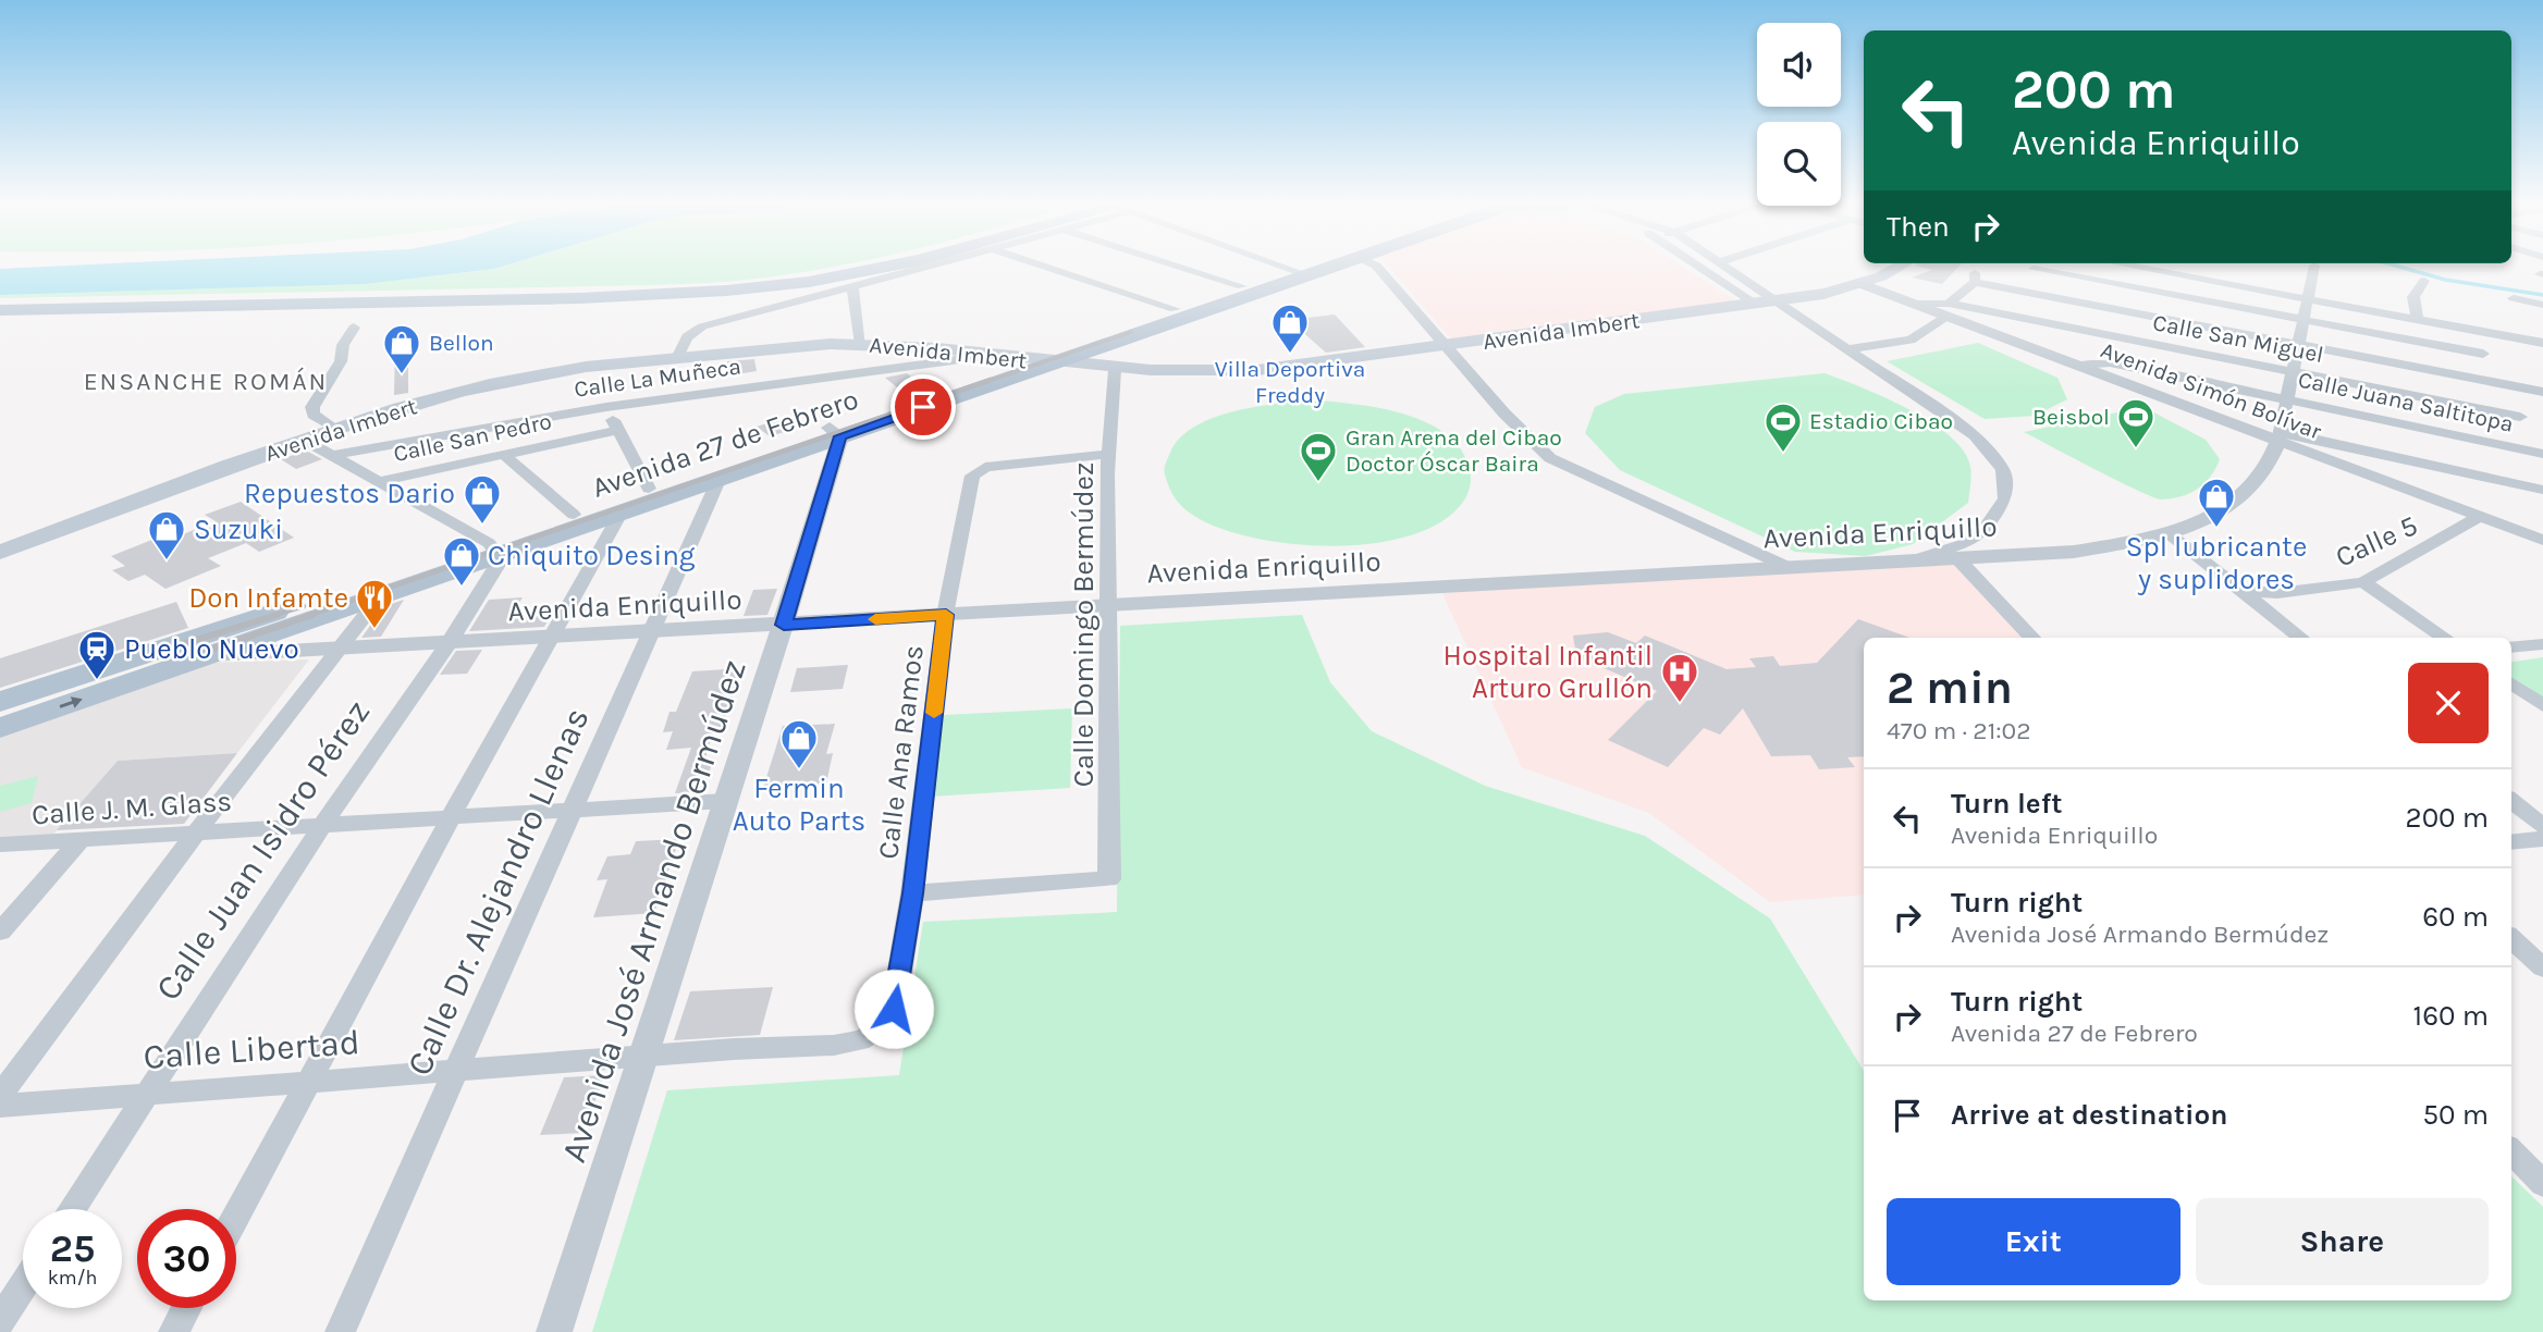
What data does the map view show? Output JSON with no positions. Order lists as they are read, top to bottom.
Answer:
{
  "streets": {
    "main road": ["Avenida Imbert", "Avenida 27 de Febrero"],
    "street": [
      "Calle San Miguel",
      "Calle La Muñeca",
      "Avenida Simón Bolívar",
      "Calle Juana Saltitopa",
      "Calle San Pedro",
      "Avenida Enriquillo",
      "Calle 5",
      "Calle Domingo Bermúdez",
      "Calle Ana Ramos",
      "Calle J. M. Glass",
      "Calle Juan Isidro Pérez",
      "Calle Dr. Alejandro Llenas",
      "Avenida José Armando Bermúdez",
      "Calle Libertad"
    ]
  },
  "crossings": [
    ["Avenida Imbert", "Calle La Muñeca"],
    ["Avenida Imbert", "Avenida Simón Bolívar"],
    ["Avenida Imbert", "Avenida 27 de Febrero"],
    ["Avenida Imbert", "Calle Domingo Bermúdez"],
    ["Calle San Miguel", "Avenida Simón Bolívar"],
    ["Avenida Simón Bolívar", "Calle Juana Saltitopa"],
    ["Avenida Simón Bolívar", "Avenida Enriquillo"],
    ["Avenida Simón Bolívar", "Calle 5"],
    ["Avenida 27 de Febrero", "Avenida Enriquillo"],
    ["Avenida 27 de Febrero", "Calle Juan Isidro Pérez"],
    ["Avenida 27 de Febrero", "Calle Dr. Alejandro Llenas"],
    ["Avenida 27 de Febrero", "Avenida José Armando Bermúdez"],
    ["Avenida Enriquillo", "Calle Domingo Bermúdez"],
    ["Avenida Enriquillo", "Calle Ana Ramos"],
    ["Avenida Enriquillo", "Calle Juan Isidro Pérez"],
    ["Avenida Enriquillo", "Calle Dr. Alejandro Llenas"],
    ["Avenida Enriquillo", "Avenida José Armando Bermúdez"],
    ["Calle Domingo Bermúdez", "Calle Ana Ramos"],
    ["Calle Ana Ramos", "Calle Libertad"],
    ["Calle J. M. Glass", "Calle Juan Isidro Pérez"],
    ["Calle J. M. Glass", "Calle Dr. Alejandro Llenas"],
    ["Calle J. M. Glass", "Avenida José Armando Bermúdez"],
    ["Calle Juan Isidro Pérez", "Calle Libertad"],
    ["Calle Dr. Alejandro Llenas", "Calle Libertad"],
    ["Avenida José Armando Bermúdez", "Calle Libertad"]
  ],
  "districts": ["ENSANCHE ROMÁN"],
  "places": {
    "shop": [
      "Villa Deportiva Freddy",
      "Bellon",
      "Repuestos Dario",
      "Spl lubricante y suplidores",
      "Suzuki",
      "Chiquito Desing",
      "Fermin Auto Parts"
    ],
    "sports": ["Beisbol", "Estadio Cibao", "Gran Arena del Cibao Doctor Óscar Baira"],
    "restaurant": ["Don Infamte"],
    "station": ["Pueblo Nuevo"],
    "hospital": ["Hospital Infantil Arturo Grullón"]
  },
  "page": {
    "turn": ["200 m", "Avenida Enriquillo"],
    "then": "Then",
    "heading": ["2 min", "470 m · 21:02"],
    "list": [
      {
        "name": "Turn left",
        "note": "Avenida Enriquillo",
        "value": "200 m"
      },
      {
        "name": "Turn right",
        "note": "Avenida José Armando Bermúdez",
        "value": "60 m"
      },
      {
        "name": "Turn right",
        "note": "Avenida 27 de Febrero",
        "value": "160 m"
      },
      {
        "name": "Arrive at destination",
        "value": "50 m"
      }
    ],
    "buttons": ["Exit", "Share"],
    "speed": "25 km/h",
    "limit": "30"
  }
}
